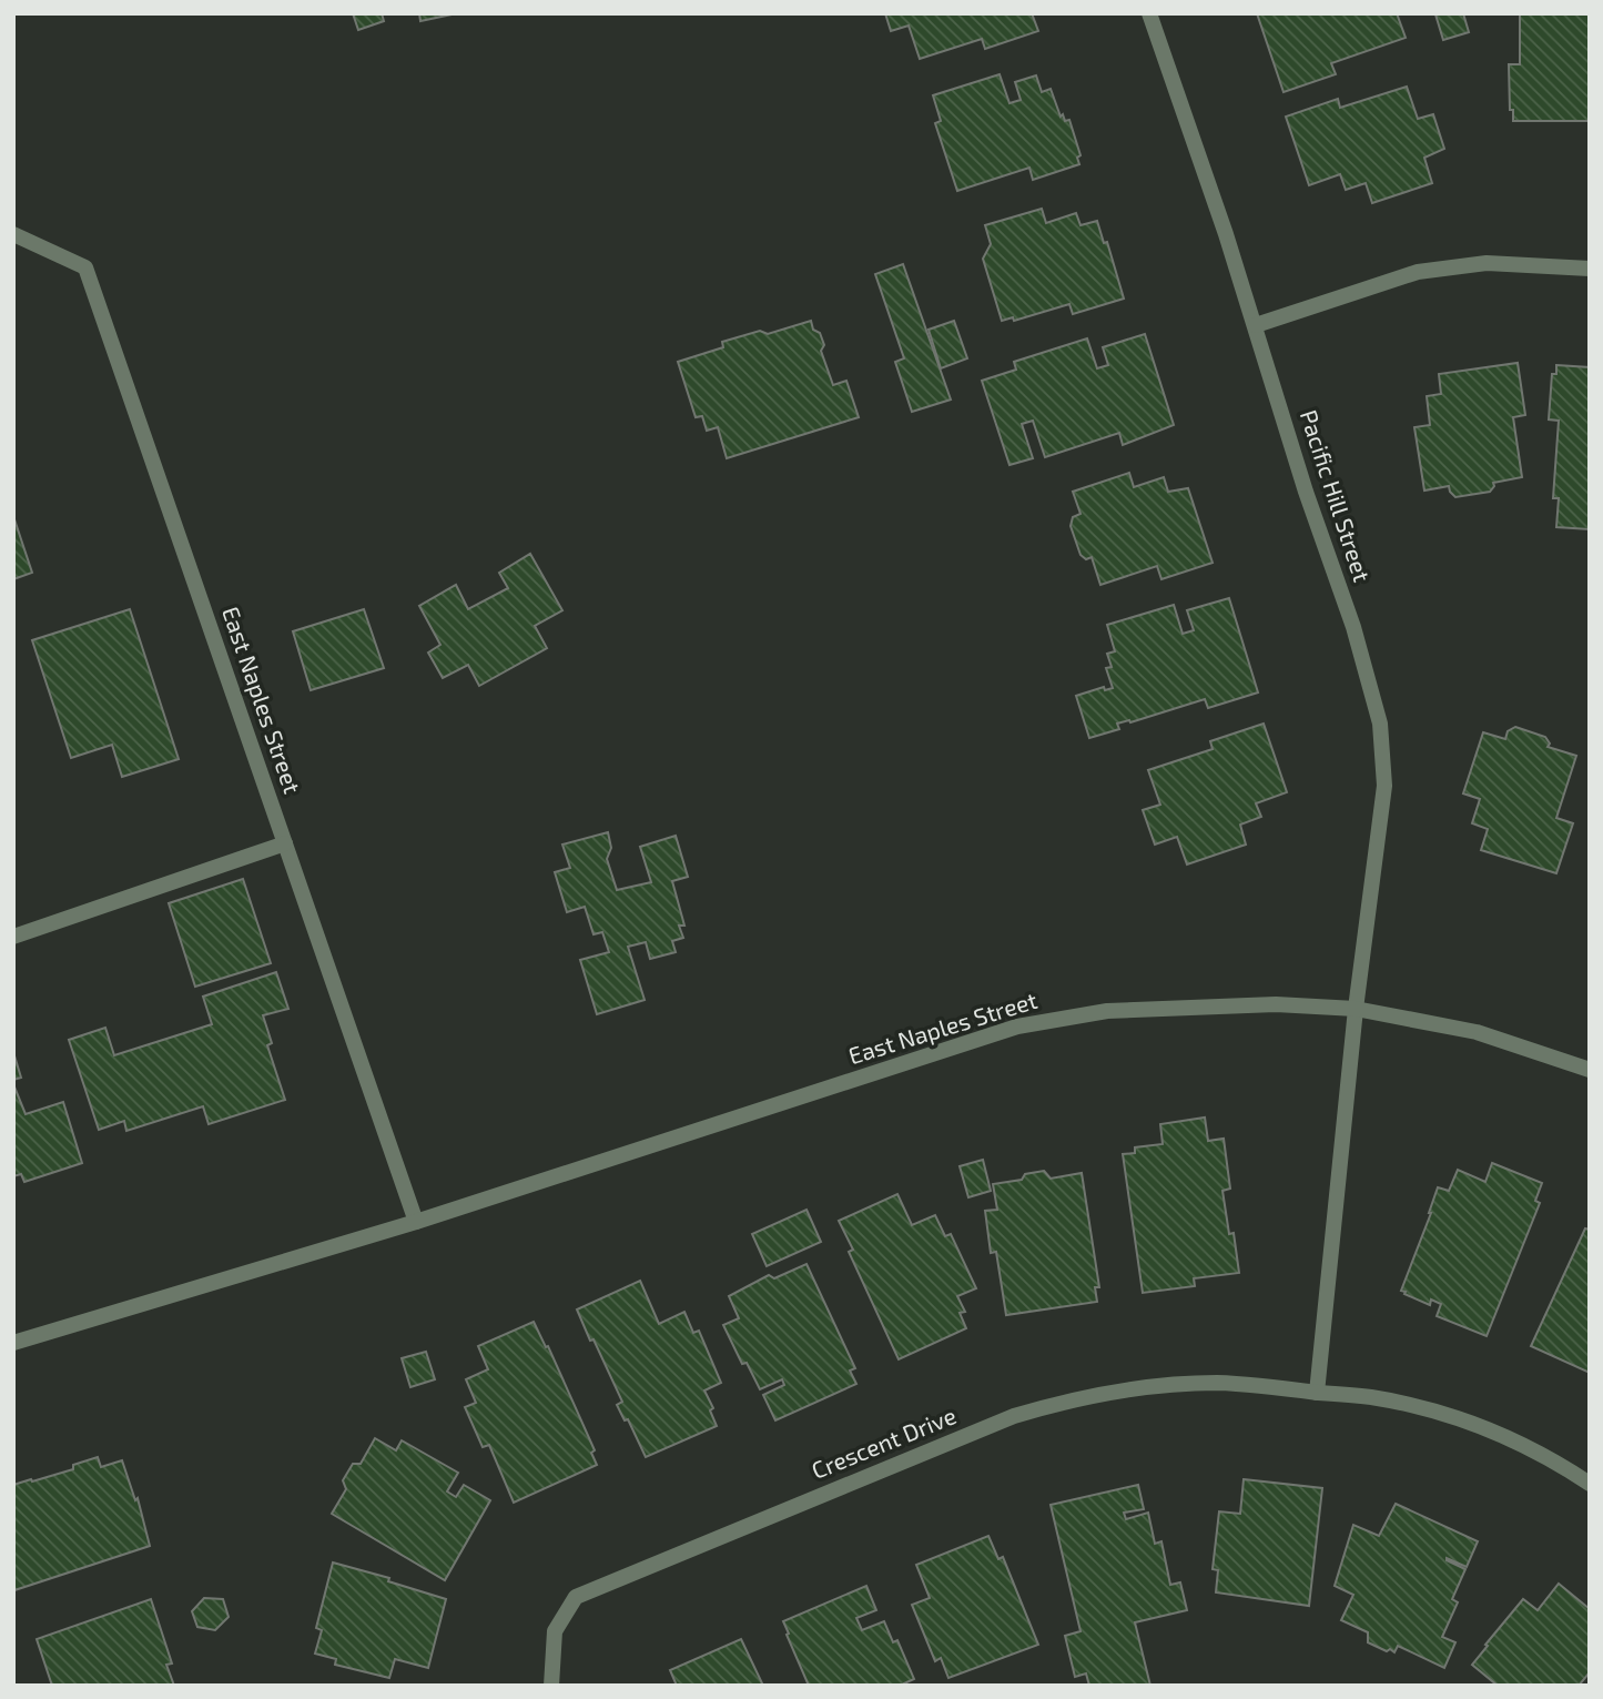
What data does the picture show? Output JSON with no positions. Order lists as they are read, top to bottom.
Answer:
{
  "streets": {
    "street": ["Pacific Hill Street", "East Naples Street", "Crescent Drive"]
  },
  "crossings": [
    ["Pacific Hill Street", "East Naples Street"]
  ]
}
